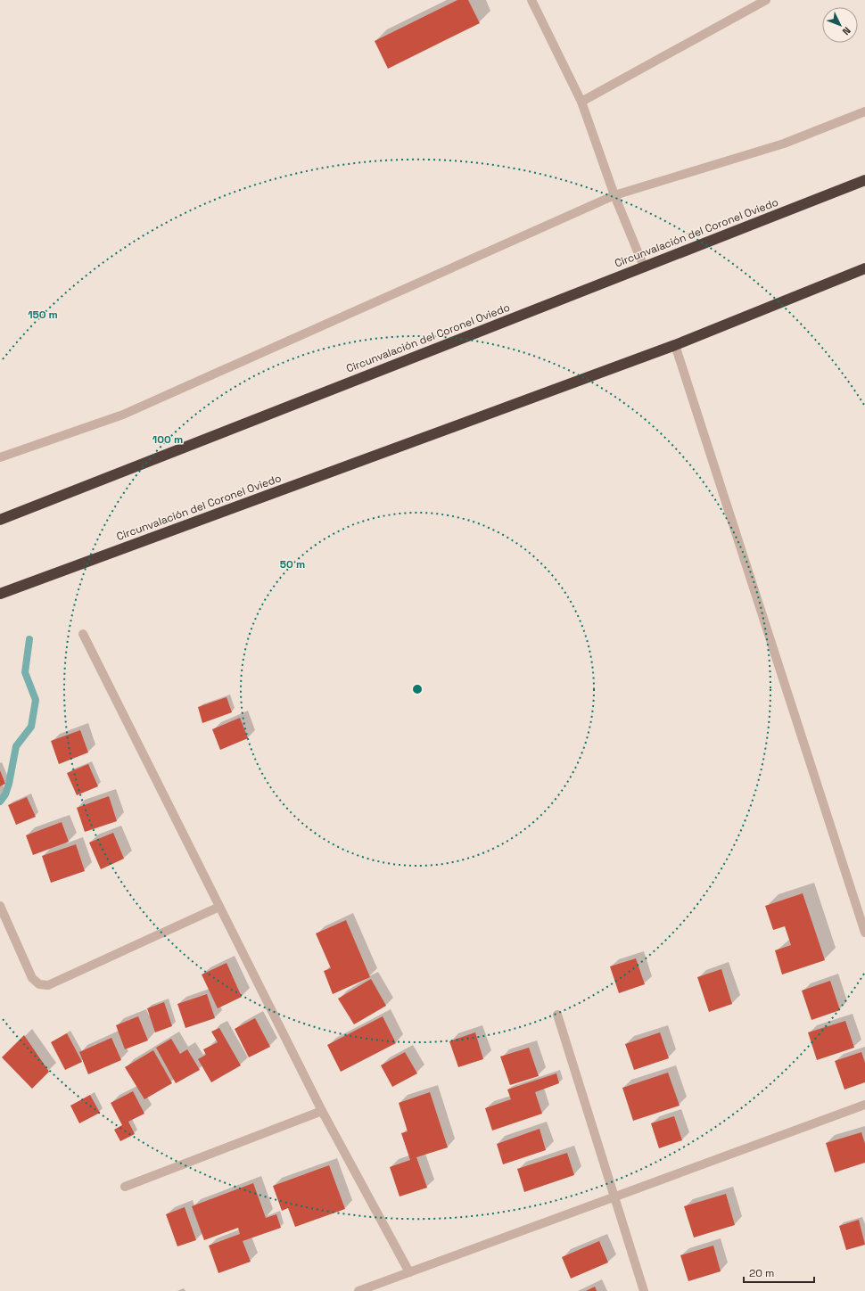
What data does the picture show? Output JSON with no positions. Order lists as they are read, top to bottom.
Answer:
{
  "streets": {
    "highway": ["Circunvalación del Coronel Oviedo"]
  },
  "scale_bar": "20 m",
  "north": "bottom right",
  "rings": ["150 m", "100 m", "50 m"]
}
